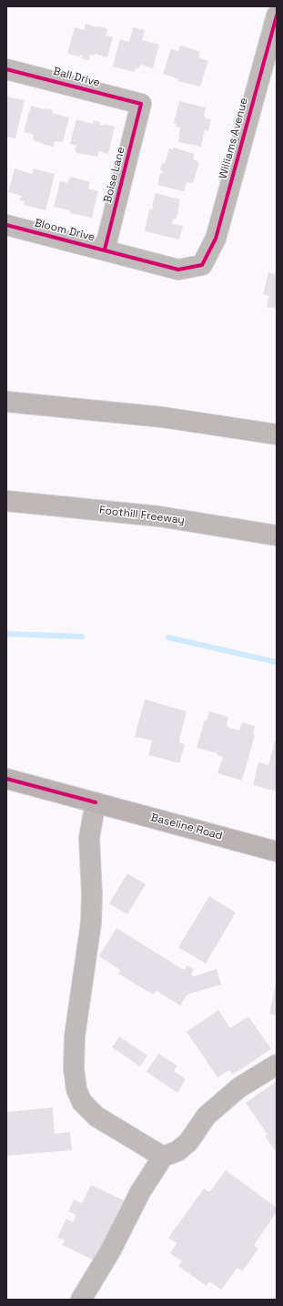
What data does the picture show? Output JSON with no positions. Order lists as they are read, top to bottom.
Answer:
{
  "streets": {
    "highway": ["Foothill Freeway"],
    "main road": ["Baseline Road"],
    "street": [
      "Ball Drive",
      "Williams Avenue",
      "Boise Lane",
      "Bloom Drive"
    ]
  },
  "crossings": [
    ["Ball Drive", "Boise Lane"],
    ["Williams Avenue", "Bloom Drive"],
    ["Boise Lane", "Bloom Drive"]
  ]
}
